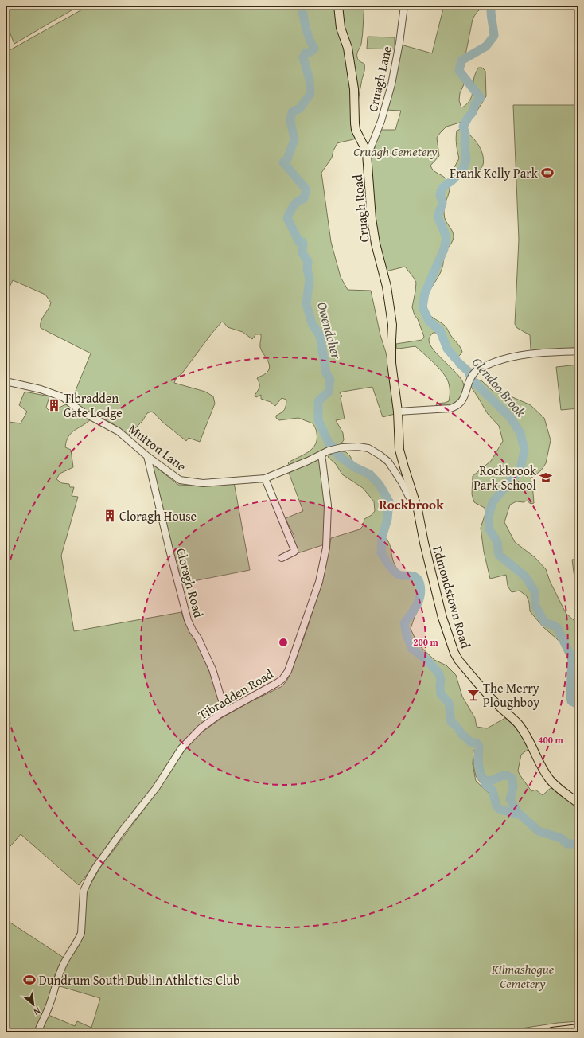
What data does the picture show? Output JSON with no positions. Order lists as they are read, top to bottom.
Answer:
{
  "streets": {
    "main road": ["Cruagh Road", "Edmondstown Road"],
    "street": [
      "Cruagh Lane",
      "Mutton Lane",
      "Cloragh Road",
      "Tibradden Road"
    ]
  },
  "crossings": [
    ["Cruagh Lane", "Cruagh Road"],
    ["Cruagh Road", "Edmondstown Road"],
    ["Mutton Lane", "Cloragh Road"],
    ["Mutton Lane", "Tibradden Road"],
    ["Cloragh Road", "Tibradden Road"]
  ],
  "districts": ["Rockbrook"],
  "water": ["Owendoher", "Glendoo Brook"],
  "parks": ["Cruagh Cemetery", "Kilmashogue Cemetery"],
  "places": {
    "sports": ["Frank Kelly Park", "Dundrum South Dublin Athletics Club"],
    "building": ["Tibradden Gate Lodge", "Cloragh House"],
    "school or university": ["Rockbrook Park School"],
    "bar": ["The Merry Ploughboy"]
  },
  "north": "bottom right",
  "rings": ["200 m", "400 m"]
}
